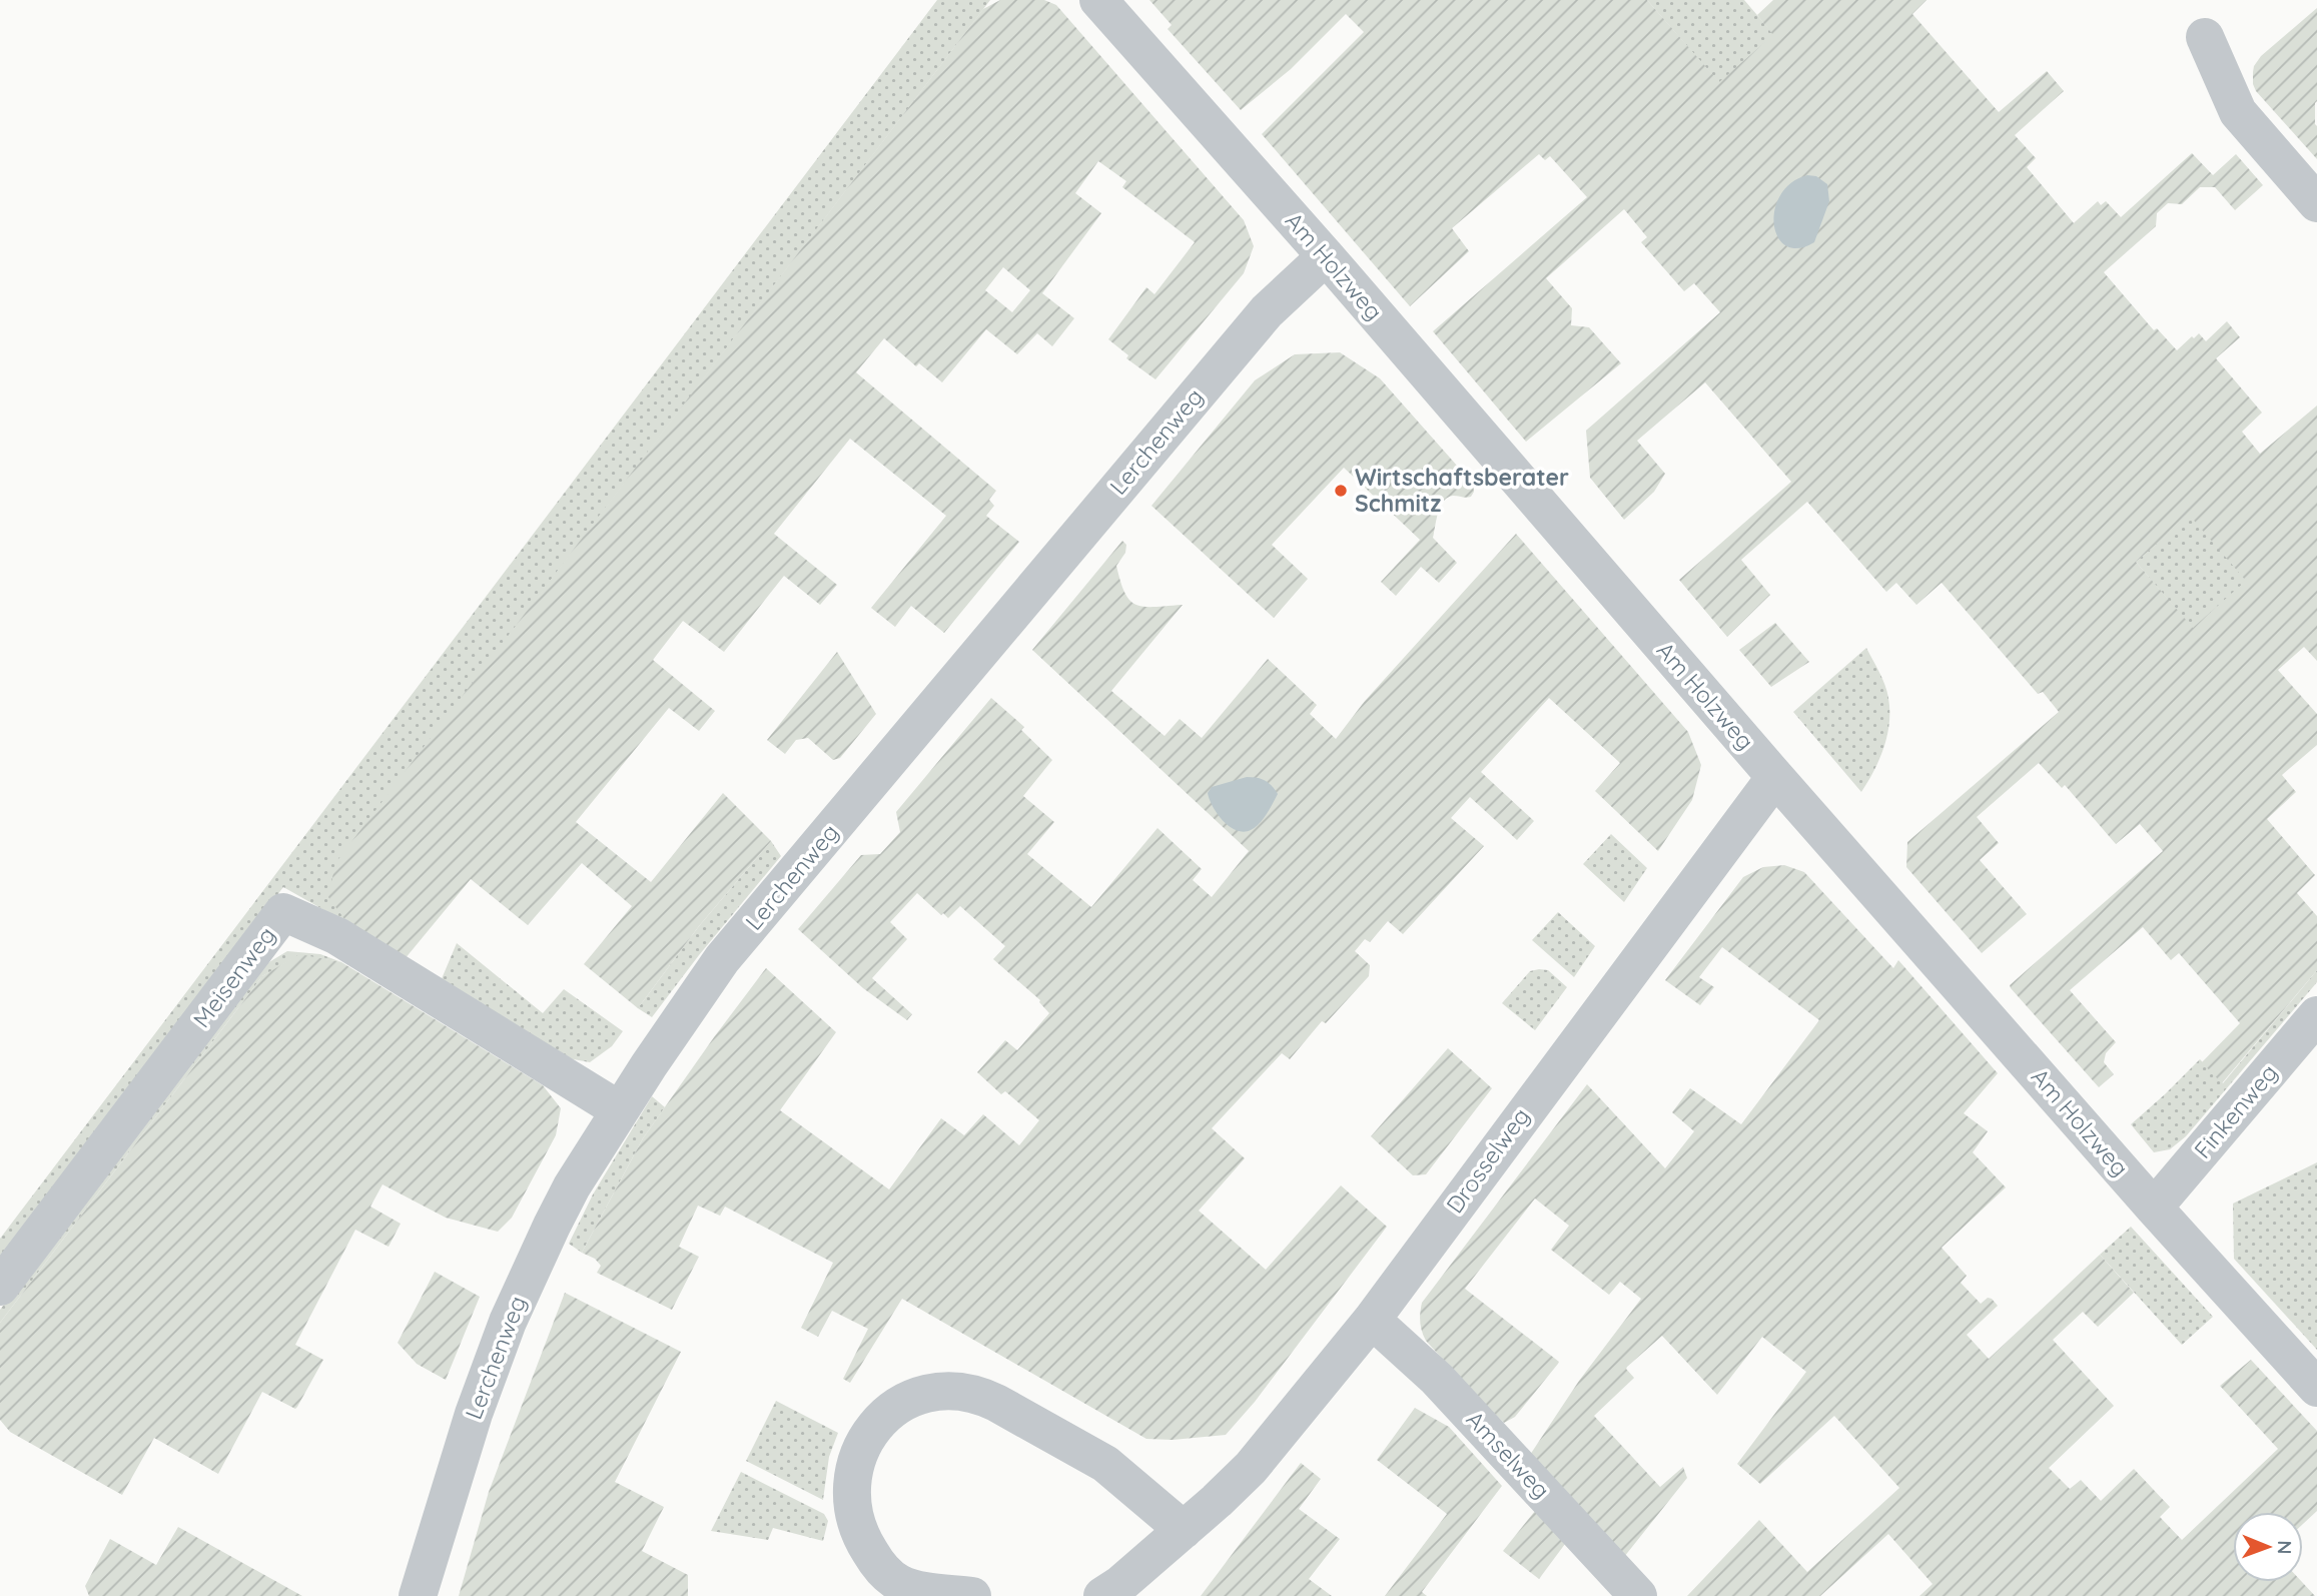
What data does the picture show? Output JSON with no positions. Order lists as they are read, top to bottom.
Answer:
{
  "streets": {
    "street": [
      "Am Holzweg",
      "Lerchenweg",
      "Meisenweg",
      "Finkenweg",
      "Drosselweg",
      "Amselweg"
    ]
  },
  "crossings": [
    ["Am Holzweg", "Lerchenweg"],
    ["Am Holzweg", "Finkenweg"],
    ["Am Holzweg", "Drosselweg"],
    ["Lerchenweg", "Meisenweg"],
    ["Drosselweg", "Amselweg"]
  ],
  "places": ["Wirtschaftsberater Schmitz"],
  "north": "right"
}
